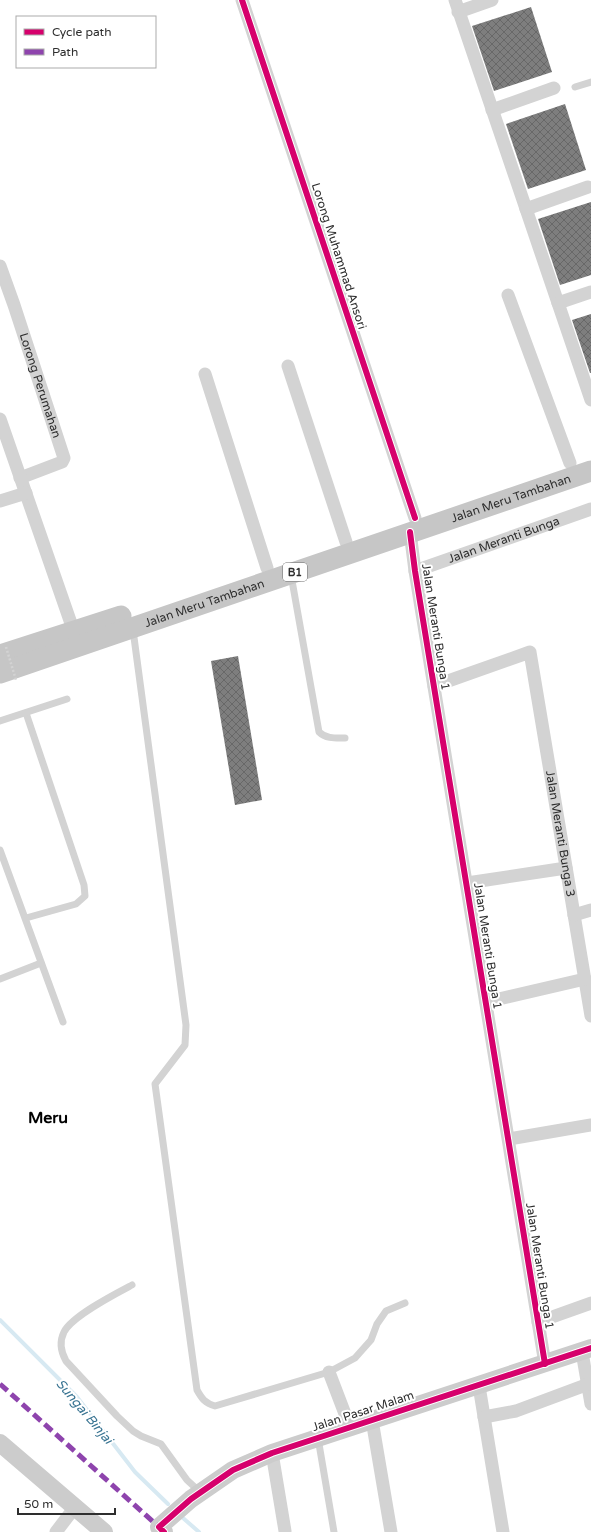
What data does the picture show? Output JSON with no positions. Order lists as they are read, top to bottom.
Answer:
{
  "streets": {
    "main road": ["Jalan Meru Tambahan", "B1"],
    "street": [
      "Lorong Muhammad Ansori",
      "Lorong Perumahan",
      "Jalan Meranti Bunga",
      "Jalan Meranti Bunga 1",
      "Jalan Meranti Bunga 3",
      "Jalan Pasar Malam"
    ]
  },
  "crossings": [
    ["Lorong Muhammad Ansori", "Jalan Meru Tambahan"],
    ["Lorong Muhammad Ansori", "Jalan Meranti Bunga 1"],
    ["Jalan Meru Tambahan", "Jalan Meranti Bunga 1"],
    ["Jalan Meranti Bunga", "Jalan Meranti Bunga 1"],
    ["Jalan Meranti Bunga 1", "Jalan Meranti Bunga 3"],
    ["Jalan Meranti Bunga 1", "Jalan Pasar Malam"]
  ],
  "districts": ["Meru"],
  "water": ["Sungai Binjai"],
  "legend": ["Cycle path", "Path"],
  "scale_bar": "50 m"
}
